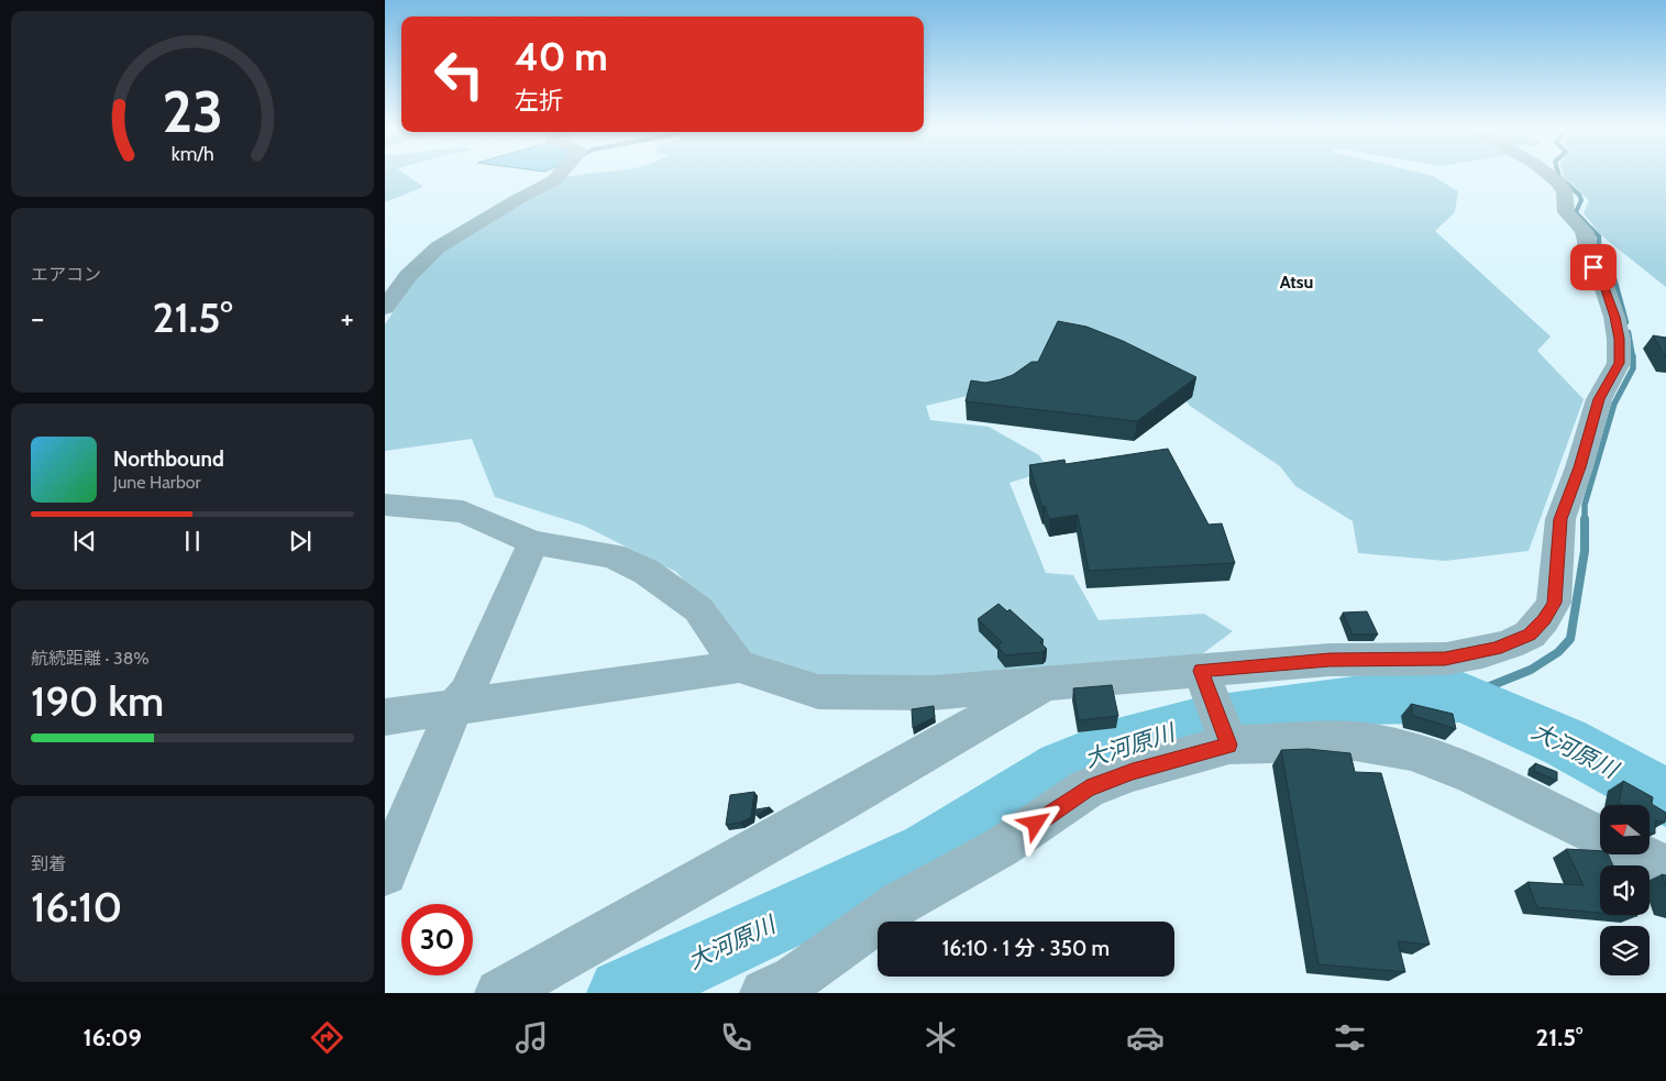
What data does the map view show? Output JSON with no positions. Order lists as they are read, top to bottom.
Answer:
{
  "districts": ["Atsu"],
  "water": ["大河原川"],
  "north": "left",
  "page": {
    "turn": ["40 m", "左折"],
    "tile": [
      "エアコン",
      ["航続距離 · 38%", "190 km"],
      ["到着", "16:10"]
    ],
    "heat": ["−", "21.5°", "+"],
    "song": ["Northbound", "June Harbor"],
    "limit": "30",
    "trip": "16:10 · 1 分 · 350 m",
    "tabs": ["16:09", "21.5°"],
    "gauge": ["23", "km/h"]
  }
}
